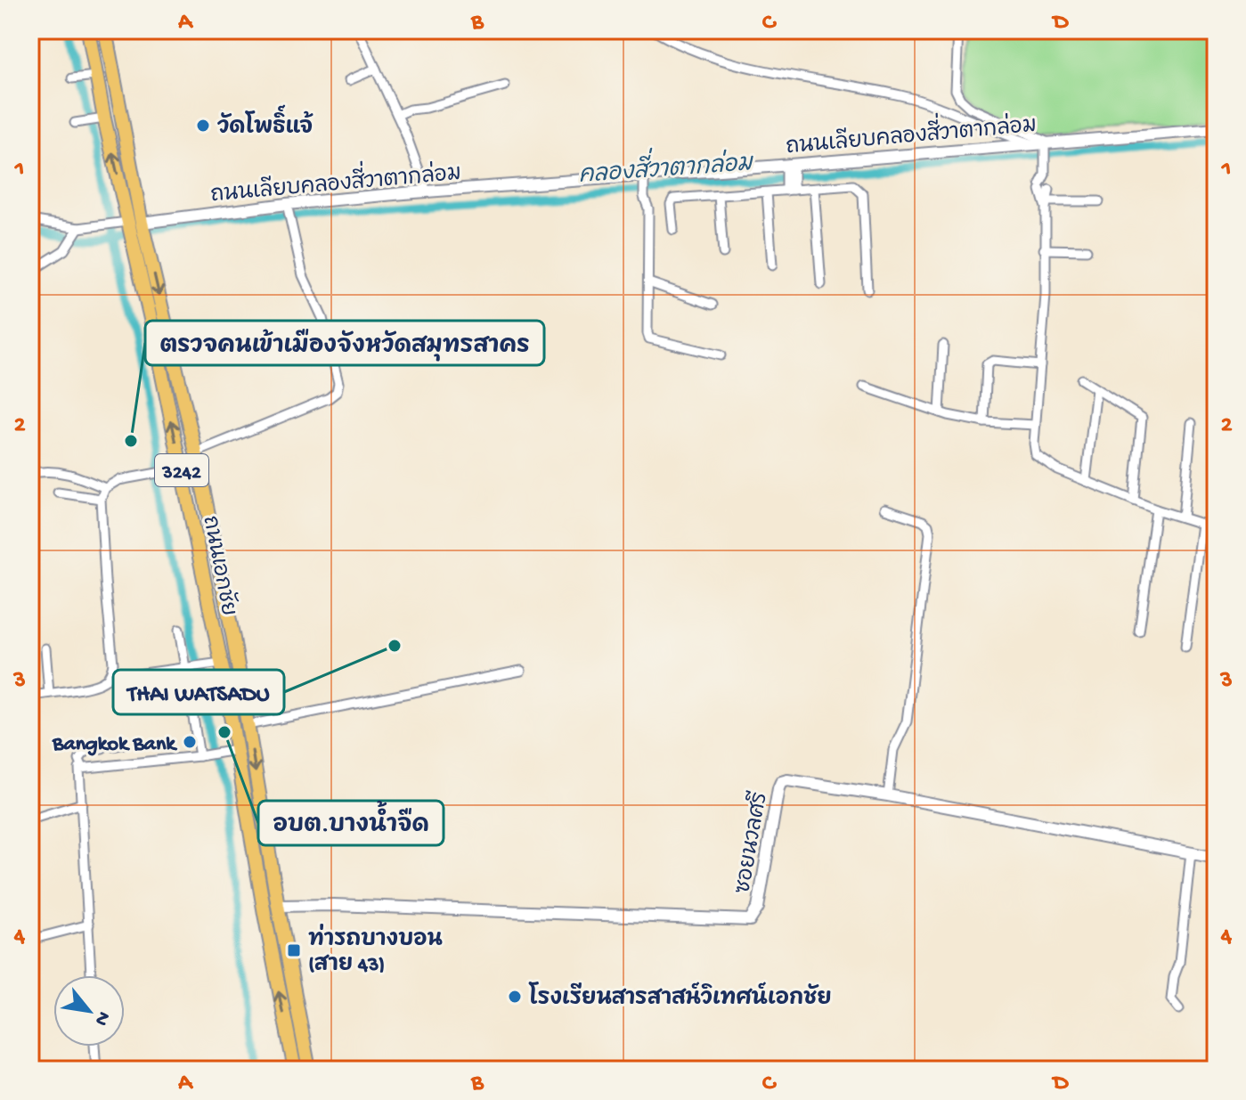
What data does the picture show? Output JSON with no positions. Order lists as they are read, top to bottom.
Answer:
{
  "streets": {
    "main road": ["3242", "ถนนเอกชัย"],
    "street": ["ถนนเลียบคลองสี่วาตากล่อม", "ซอยนวลศรี"]
  },
  "crossings": [
    ["ถนนเลียบคลองสี่วาตากล่อม", "ถนนเอกชัย"],
    ["ถนนเอกชัย", "ซอยนวลศรี"]
  ],
  "water": ["คลองสี่วาตากล่อม"],
  "places": {
    "other": [
      "วัดโพธิ์แจ้",
      "ตรวจคนเข้าเมืองจังหวัดสมุทรสาคร",
      "THAI WATSADU",
      "อบต.บางน้ำจืด",
      "Bangkok Bank",
      "โรงเรียนสารสาสน์วิเทศน์เอกชัย"
    ],
    "transit": ["ท่ารถบางบอน (สาย 43)"]
  },
  "north": "bottom right",
  "grid": {
    "columns": [
      "A",
      "B",
      "C",
      "D"
    ],
    "rows": [
      "1",
      "2",
      "3",
      "4"
    ]
  }
}
